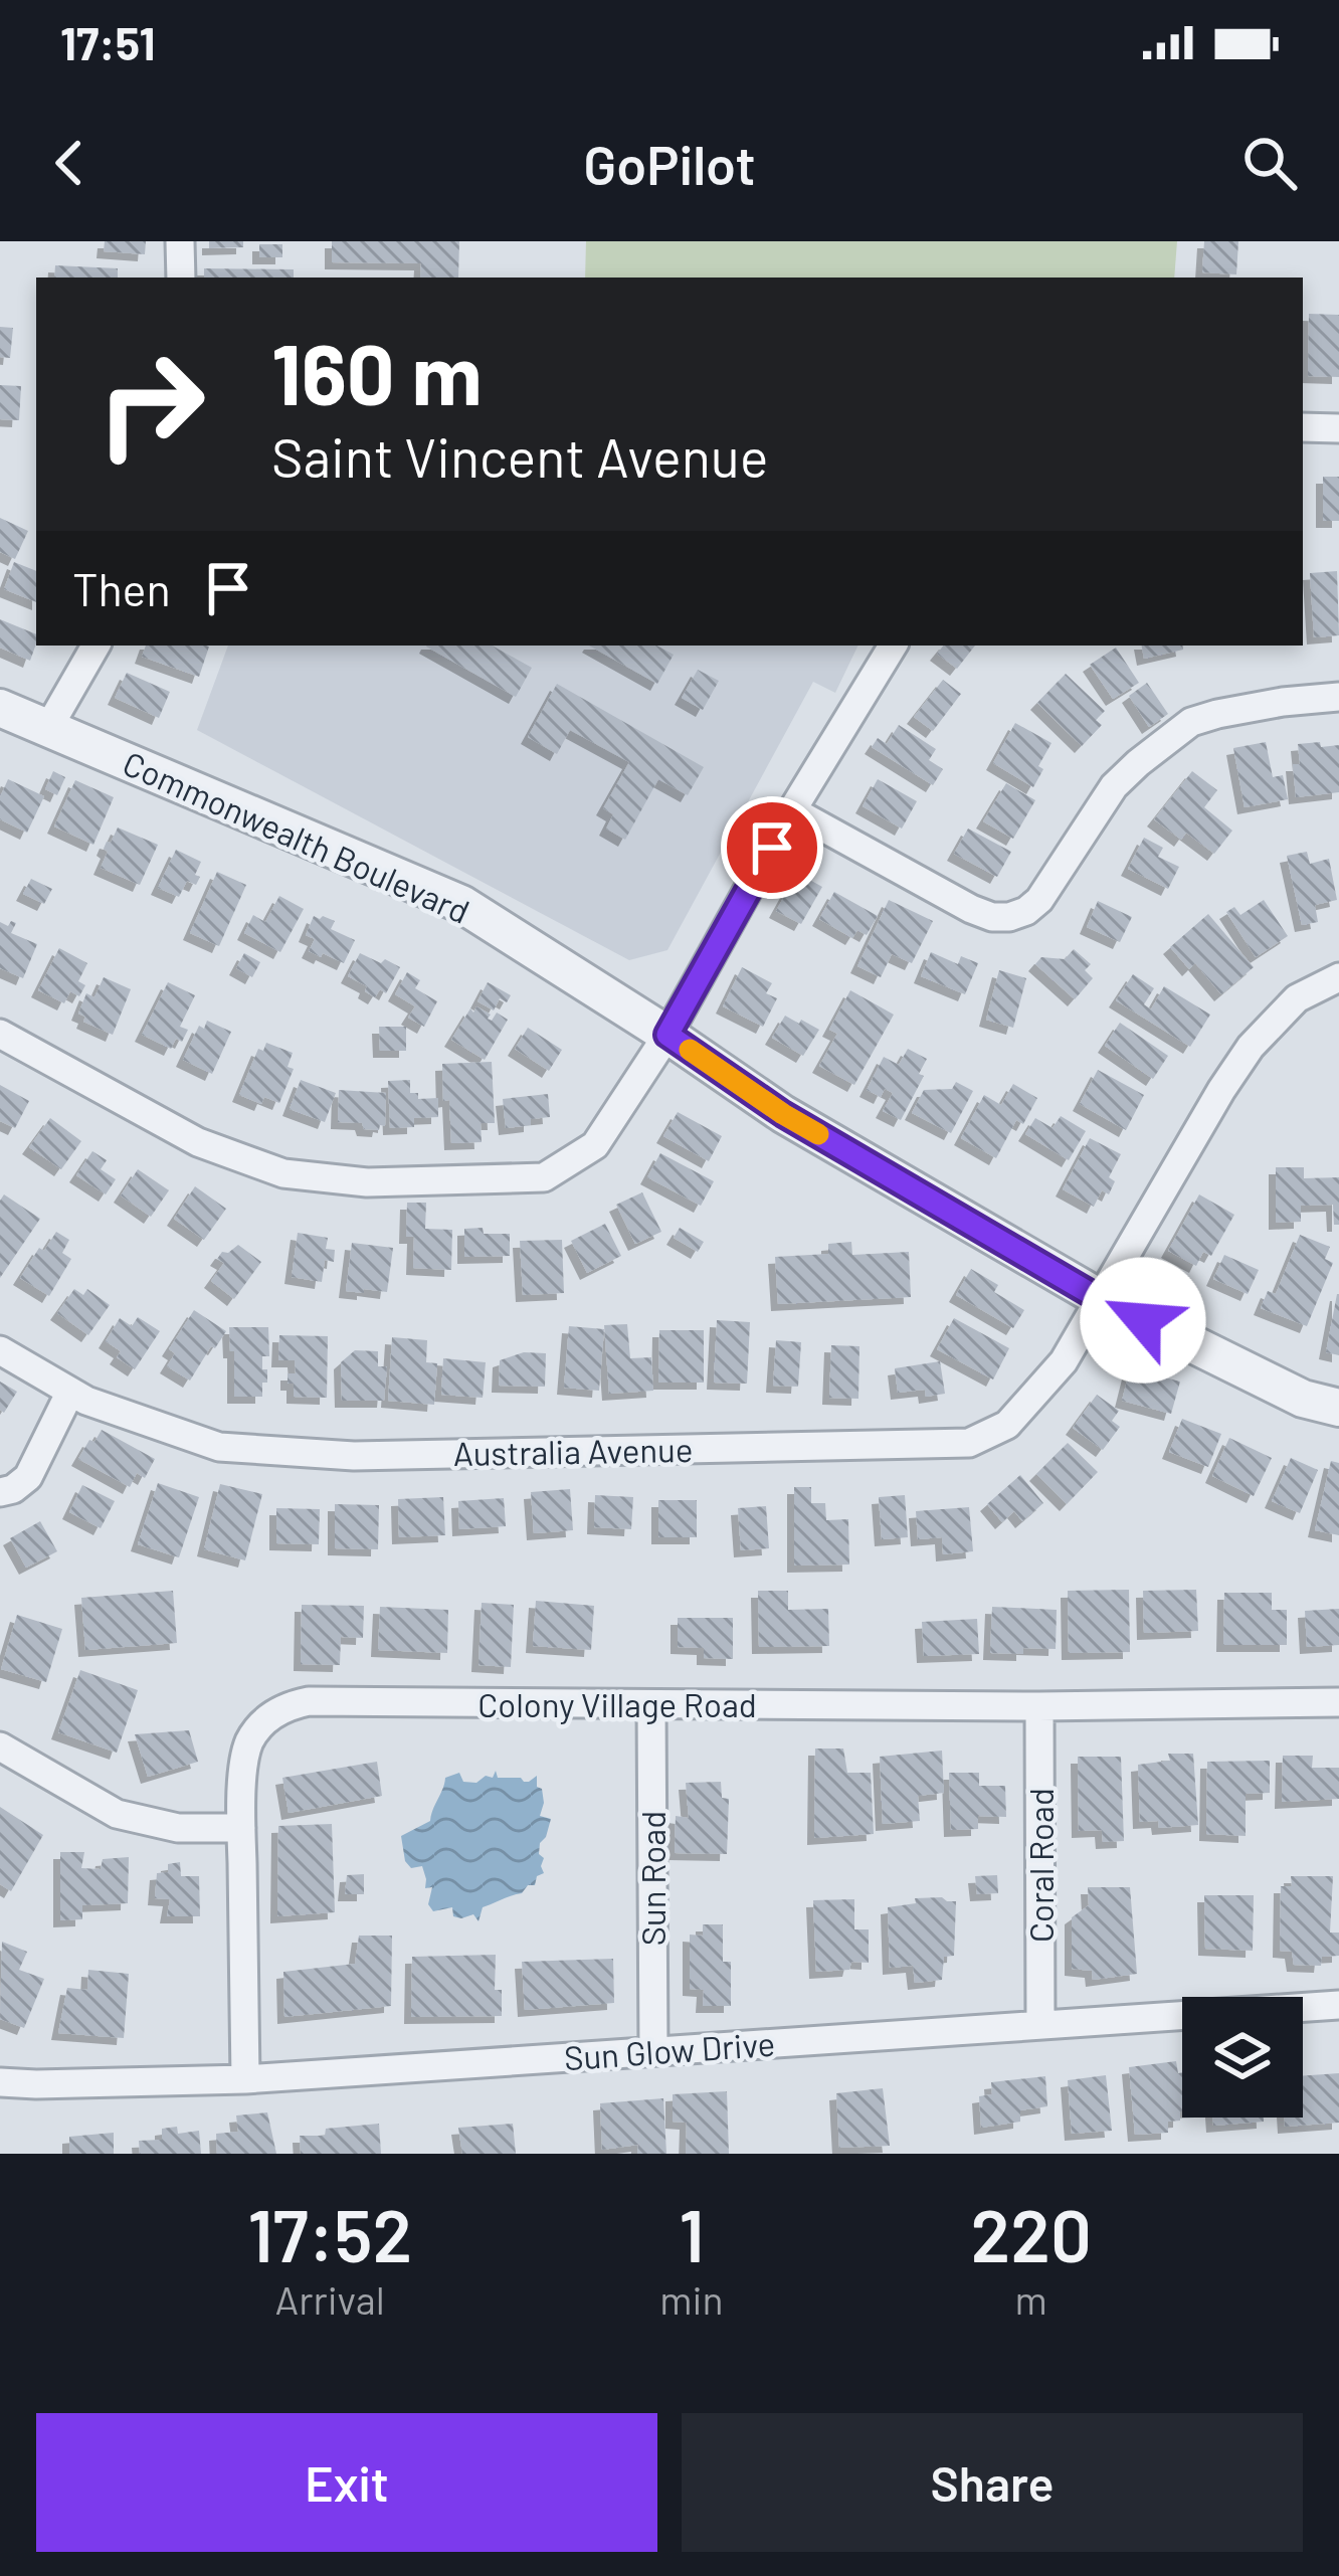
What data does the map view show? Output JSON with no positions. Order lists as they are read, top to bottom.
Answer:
{
  "streets": {
    "street": [
      "Commonwealth Boulevard",
      "Australia Avenue",
      "Colony Village Road",
      "Coral Road",
      "Sun Road",
      "Sun Glow Drive"
    ]
  },
  "crossings": [
    ["Commonwealth Boulevard", "Australia Avenue"],
    ["Colony Village Road", "Coral Road"],
    ["Colony Village Road", "Sun Road"],
    ["Colony Village Road", "Sun Glow Drive"],
    ["Coral Road", "Sun Glow Drive"],
    ["Sun Road", "Sun Glow Drive"]
  ],
  "page": {
    "status": "17:51",
    "header": "GoPilot",
    "turn": ["160 m", "Saint Vincent Avenue"],
    "then": "Then",
    "eta": [
      "17:52",
      "Arrival",
      "1",
      "min",
      "220",
      "m"
    ],
    "buttons": ["Exit", "Share"]
  }
}
